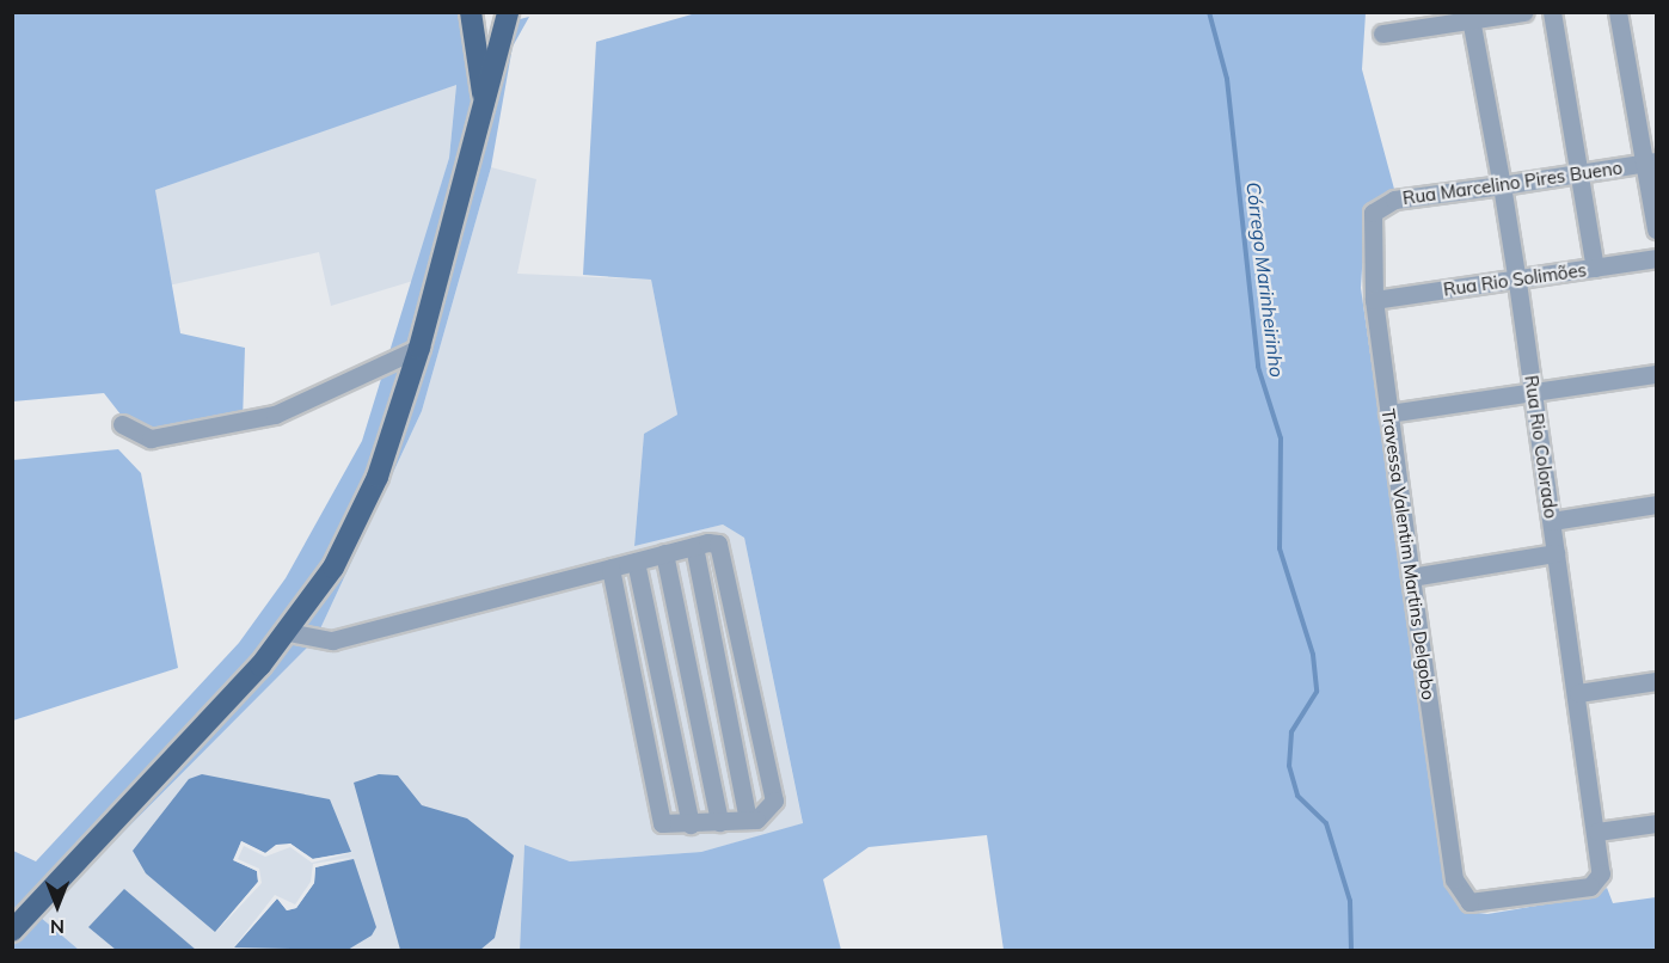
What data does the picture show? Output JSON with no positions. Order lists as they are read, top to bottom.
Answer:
{
  "streets": {
    "street": [
      "Rua Marcelino Pires Bueno",
      "Rua Rio Solimões",
      "Rua Rio Colorado",
      "Travessa Valentim Martins Delgobo"
    ]
  },
  "crossings": [
    ["Rua Marcelino Pires Bueno", "Rua Rio Colorado"],
    ["Rua Marcelino Pires Bueno", "Travessa Valentim Martins Delgobo"],
    ["Rua Rio Solimões", "Rua Rio Colorado"],
    ["Rua Rio Solimões", "Travessa Valentim Martins Delgobo"],
    ["Rua Rio Colorado", "Travessa Valentim Martins Delgobo"]
  ],
  "water": ["Córrego Marinheirinho"],
  "north": "bottom"
}
